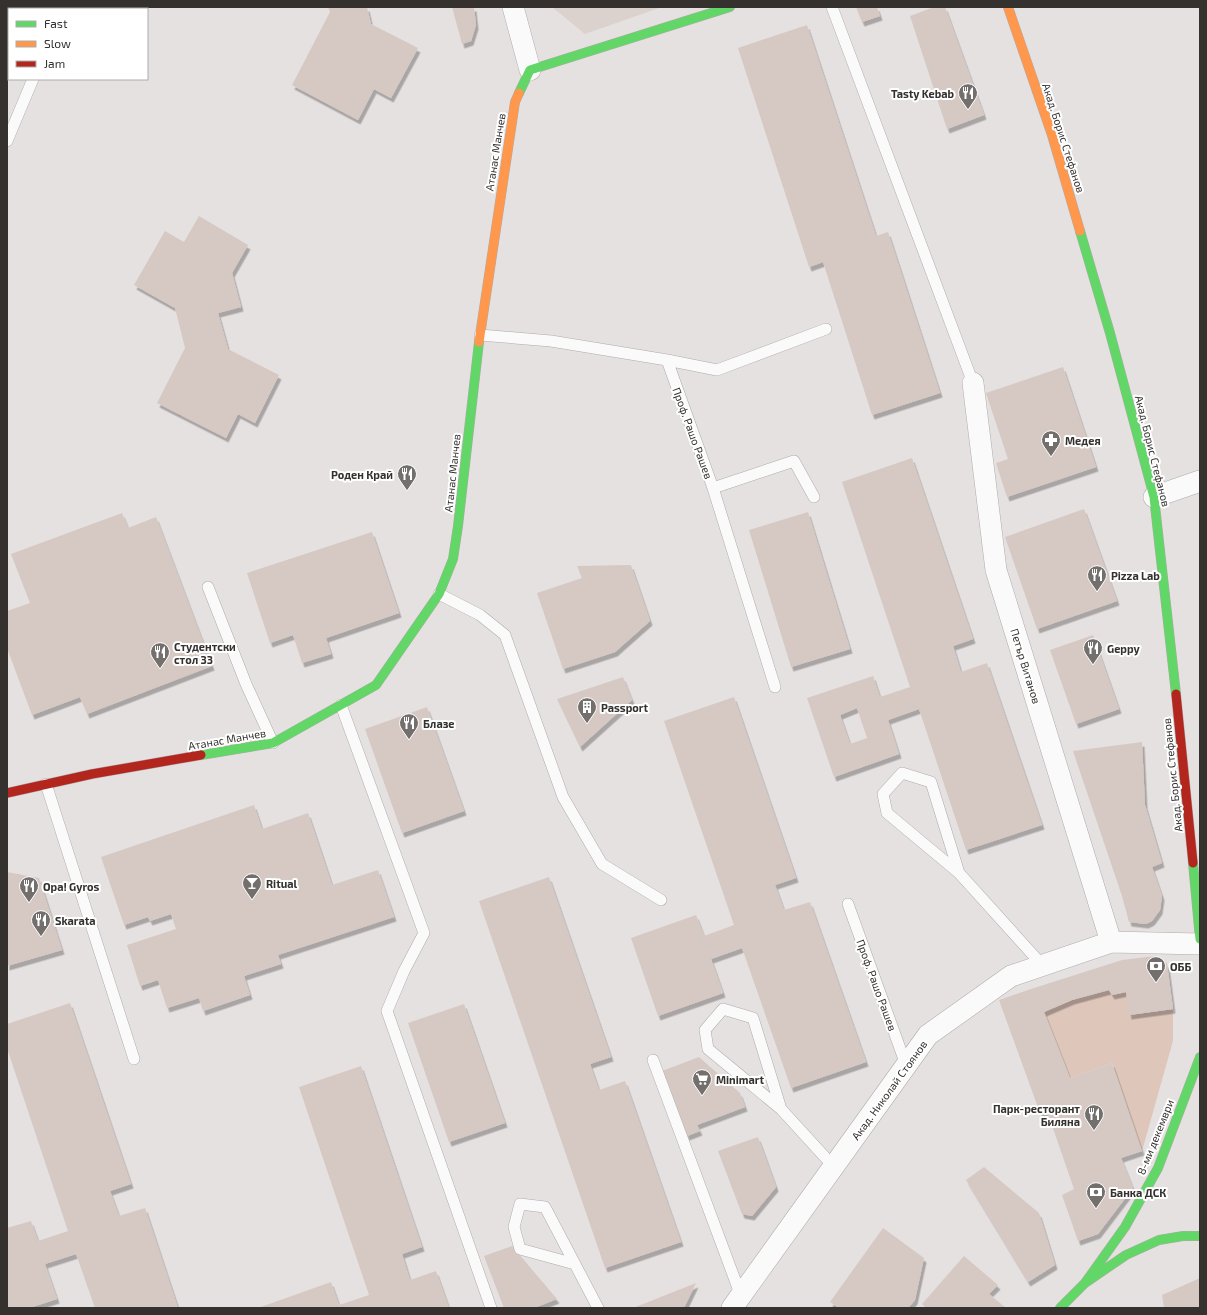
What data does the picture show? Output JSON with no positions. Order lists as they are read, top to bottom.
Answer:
{
  "streets": {
    "street": [
      "Акад. Борис Стефанов",
      "Атанас Манчев",
      "Петър Витанов",
      "Акад. Николай Стоянов",
      "8-ми декември"
    ],
    "lane": ["Проф. Рашо Рашев"]
  },
  "crossings": [
    ["Проф. Рашо Рашев", "Акад. Николай Стоянов"],
    ["Петър Витанов", "Акад. Николай Стоянов"]
  ],
  "places": {
    "restaurant": [
      "Tasty Kebab",
      "Роден Край",
      "Pizza Lab",
      "Geppy",
      "Студентски стол 33",
      "Блазе",
      "Opa! Gyros",
      "Skarata",
      "Парк-ресторант Биляна"
    ],
    "pharmacy": ["Медея"],
    "building": ["Passport"],
    "bar": ["Ritual"],
    "bank": ["ОББ", "Банка ДСК"],
    "supermarket": ["Minimart"]
  },
  "legend": ["Fast", "Slow", "Jam"]
}
